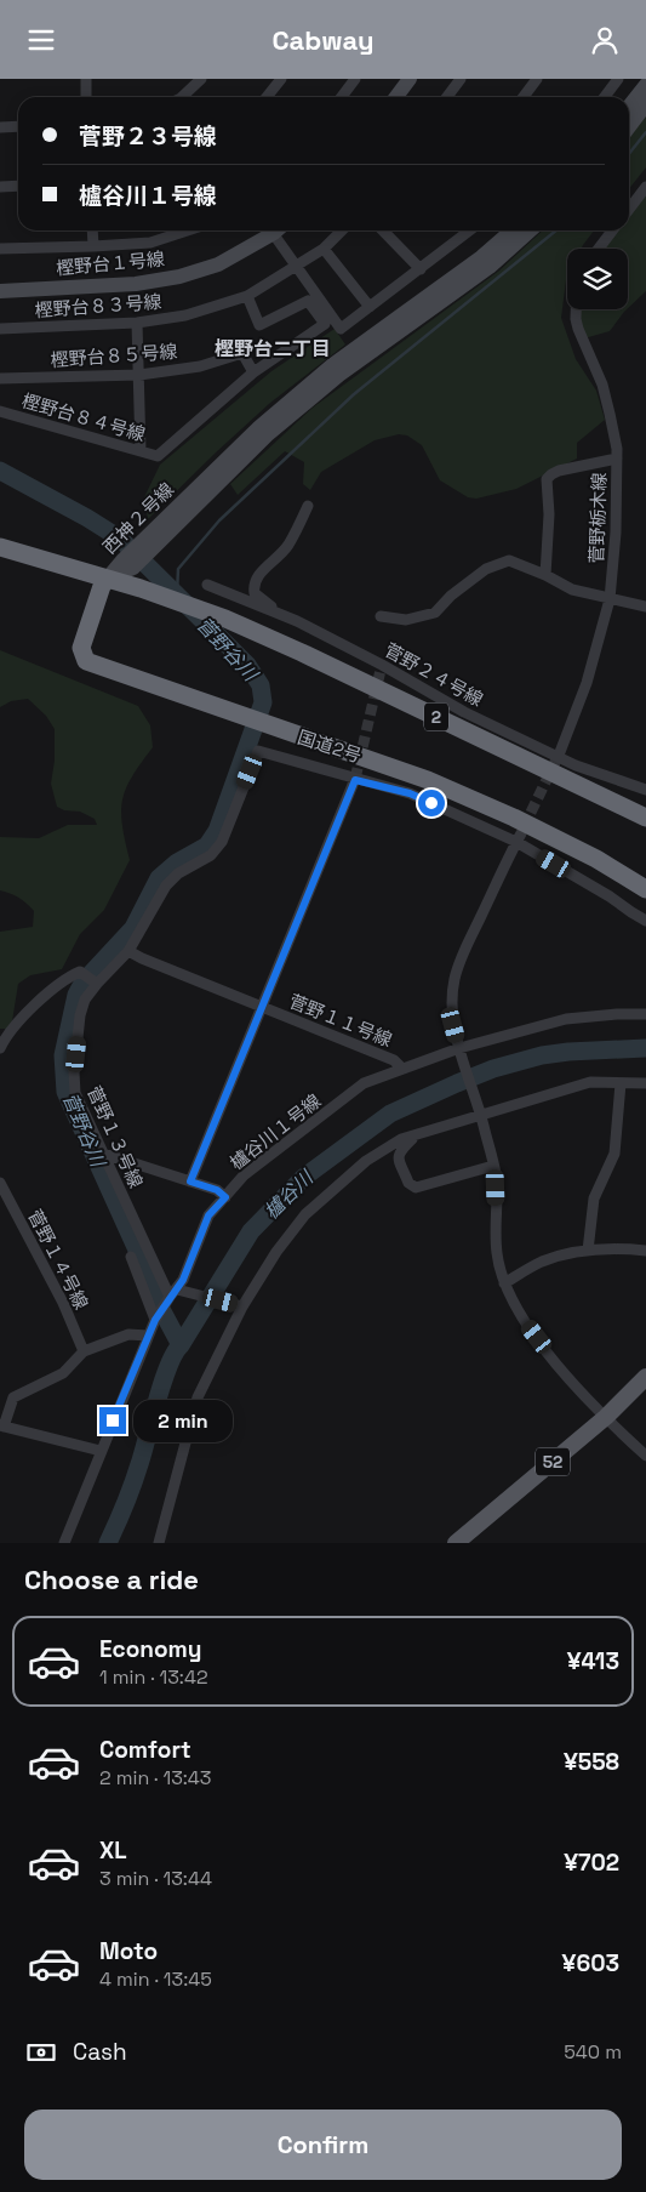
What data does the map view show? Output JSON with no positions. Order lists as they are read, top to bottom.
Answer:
{
  "streets": {
    "highway": ["2", "国道2号"],
    "main road": ["52"],
    "street": [
      "樫野台１号線",
      "樫野台８３号線",
      "樫野台８５号線",
      "樫野台８４号線",
      "西神２号線",
      "菅野栃木線",
      "菅野２４号線",
      "菅野１１号線",
      "櫨谷川１号線",
      "菅野１３号線",
      "菅野１４号線"
    ]
  },
  "crossings": [
    ["樫野台８３号線", "樫野台８４号線"],
    ["樫野台８５号線", "樫野台８４号線"],
    ["西神２号線", "2"],
    ["西神２号線", "国道2号"],
    ["2", "国道2号"],
    ["菅野１１号線", "櫨谷川１号線"],
    ["菅野１１号線", "菅野１３号線"],
    ["櫨谷川１号線", "菅野１３号線"]
  ],
  "districts": ["樫野台二丁目"],
  "water": ["菅野谷川", "櫨谷川"],
  "page": {
    "header": "Cabway",
    "banner": ["菅野２３号線", "櫨谷川１号線"],
    "bubble": "2 min",
    "heading": "Choose a ride",
    "list": [
      {
        "name": "Economy",
        "note": "1 min · 13:42",
        "value": "¥413"
      },
      {
        "name": "Comfort",
        "note": "2 min · 13:43",
        "value": "¥558"
      },
      {
        "name": "XL",
        "note": "3 min · 13:44",
        "value": "¥702"
      },
      {
        "name": "Moto",
        "note": "4 min · 13:45",
        "value": "¥603"
      }
    ],
    "pay": ["Cash", "540 m"],
    "buttons": "Confirm"
  }
}
